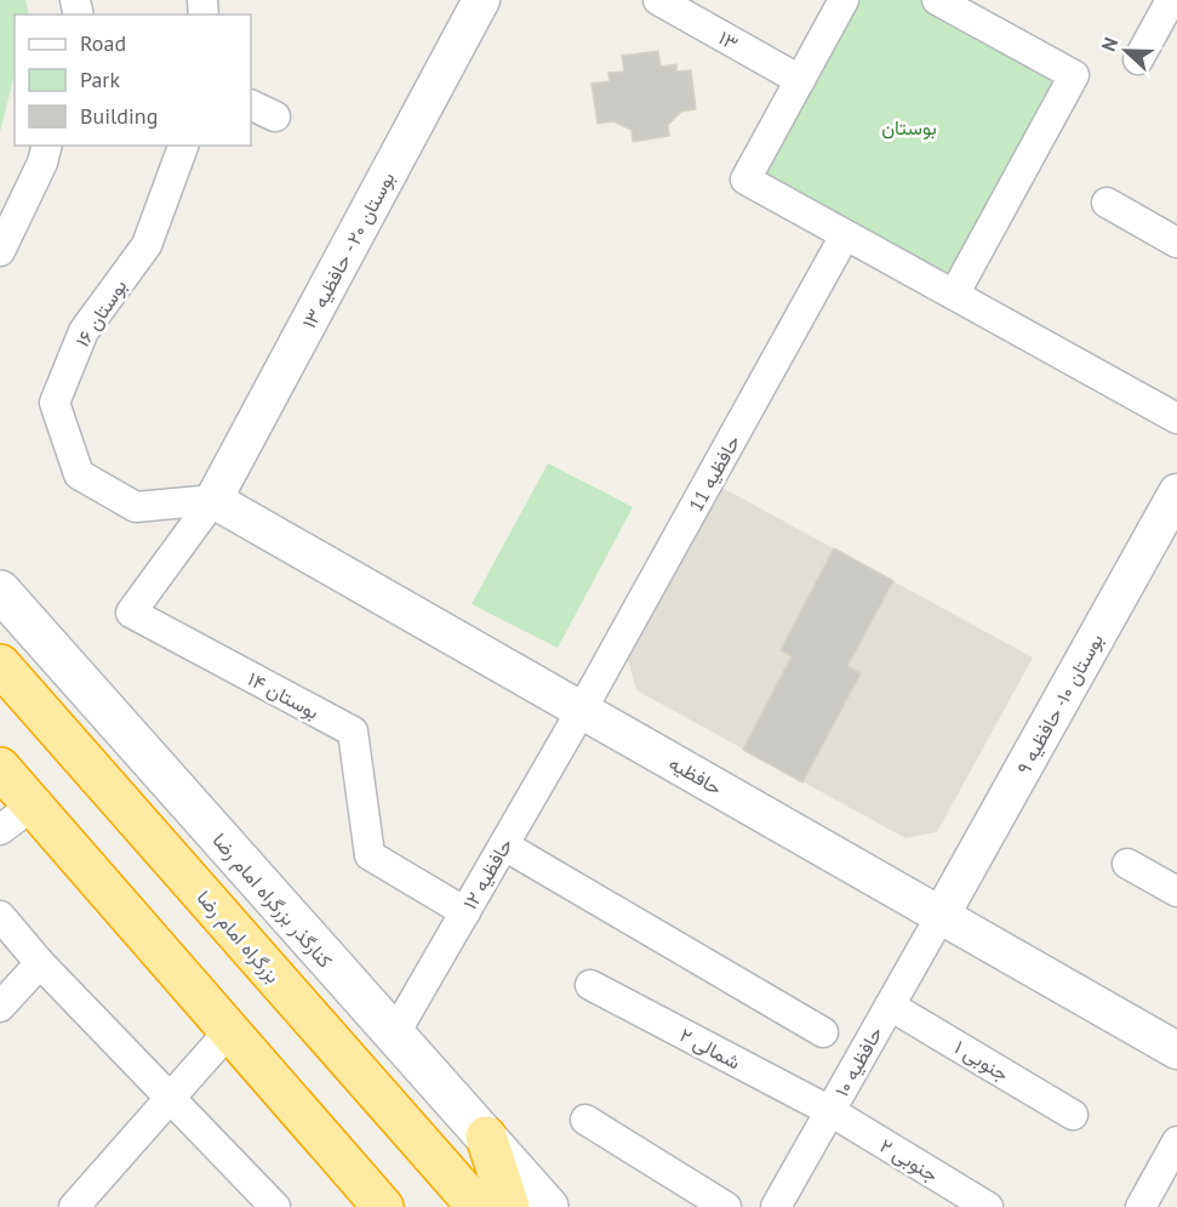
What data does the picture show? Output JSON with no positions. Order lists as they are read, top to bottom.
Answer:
{
  "streets": {
    "highway": ["بزرگراه امام رضا"],
    "main road": ["کنارگذر بزرگراه امام رضا"],
    "street": [
      "۱۳",
      "بوستان ۲۰ - حافظیه ۱۳",
      "بوستان ۱۶",
      "حافظیه 11",
      "بوستان ۱۴",
      "بوستان ۱۰- حافظیه ۹",
      "حافظیه",
      "حافظیه ۱۲",
      "۲ شمالی",
      "۱ جنوبی",
      "حافظیه ۱۰",
      "۲ جنوبی"
    ]
  },
  "crossings": [
    ["بوستان ۲۰ - حافظیه ۱۳", "بوستان ۱۶"],
    ["بوستان ۲۰ - حافظیه ۱۳", "بوستان ۱۴"],
    ["بوستان ۲۰ - حافظیه ۱۳", "حافظیه"],
    ["بوستان ۱۶", "بوستان ۱۴"],
    ["بوستان ۱۶", "حافظیه"],
    ["حافظیه 11", "حافظیه"],
    ["حافظیه 11", "حافظیه ۱۲"],
    ["بوستان ۱۴", "حافظیه"],
    ["بوستان ۱۴", "حافظیه ۱۲"],
    ["بوستان ۱۰- حافظیه ۹", "حافظیه"],
    ["بوستان ۱۰- حافظیه ۹", "حافظیه ۱۰"],
    ["حافظیه", "حافظیه ۱۲"],
    ["حافظیه", "حافظیه ۱۰"],
    ["حافظیه ۱۲", "کنارگذر بزرگراه امام رضا"],
    ["۲ شمالی", "حافظیه ۱۰"],
    ["۲ شمالی", "۲ جنوبی"],
    ["۱ جنوبی", "حافظیه ۱۰"],
    ["حافظیه ۱۰", "۲ جنوبی"]
  ],
  "parks": ["بوستان"],
  "legend": ["Road", "Park", "Building"],
  "north": "left"
}
